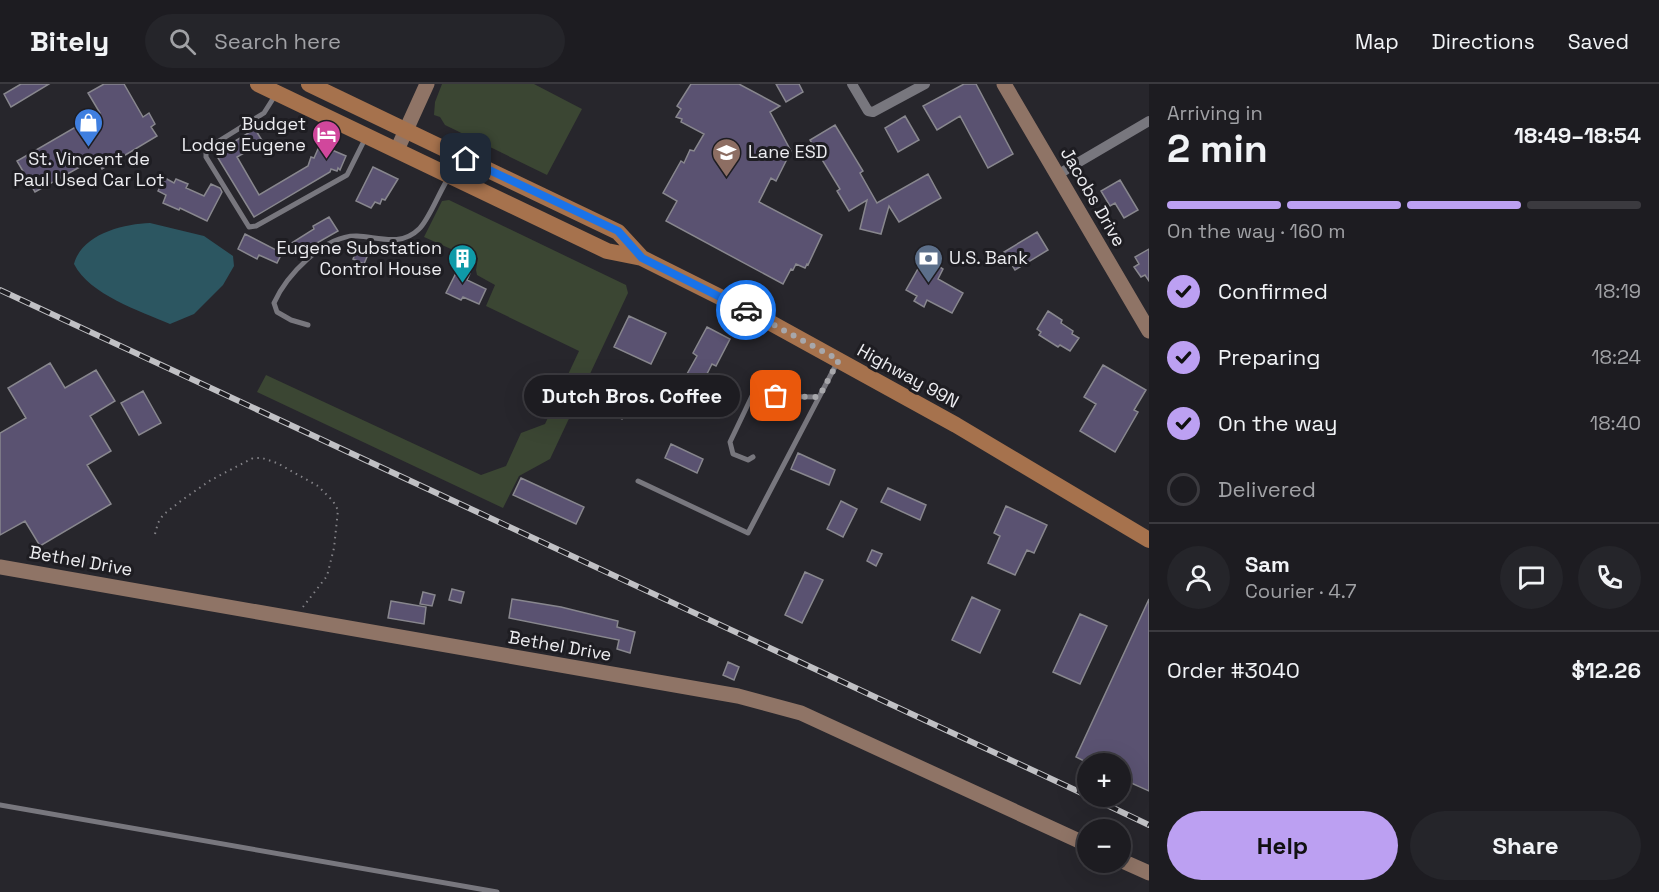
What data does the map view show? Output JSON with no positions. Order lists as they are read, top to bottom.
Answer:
{
  "streets": {
    "main road": ["Highway 99N"],
    "street": ["Jacobs Drive", "Bethel Drive"]
  },
  "places": {
    "shop": ["St. Vincent de Paul Used Car Lot"],
    "hotel": ["Budget Lodge Eugene"],
    "school or university": ["Lane ESD"],
    "building": ["Eugene Substation Control House"],
    "bank": ["U.S. Bank"],
    "other": ["Dutch Bros. Coffee"]
  },
  "page": {
    "header": "Bitely",
    "search": "Search here",
    "nav": ["Map", "Directions", "Saved"],
    "heading": ["2 min", "Arriving in", "18:49–18:54"],
    "panel": [
      "Sam",
      "Courier · 4.7",
      "Order #3040",
      "$12.26"
    ],
    "bar": "On the way · 160 m",
    "list": [
      ["Confirmed", "18:19"],
      ["Preparing", "18:24"],
      ["On the way", "18:40"],
      "Delivered"
    ],
    "bubble": "Dutch Bros. Coffee",
    "map_buttons": ["+", "−"],
    "buttons": ["Help", "Share"]
  }
}
